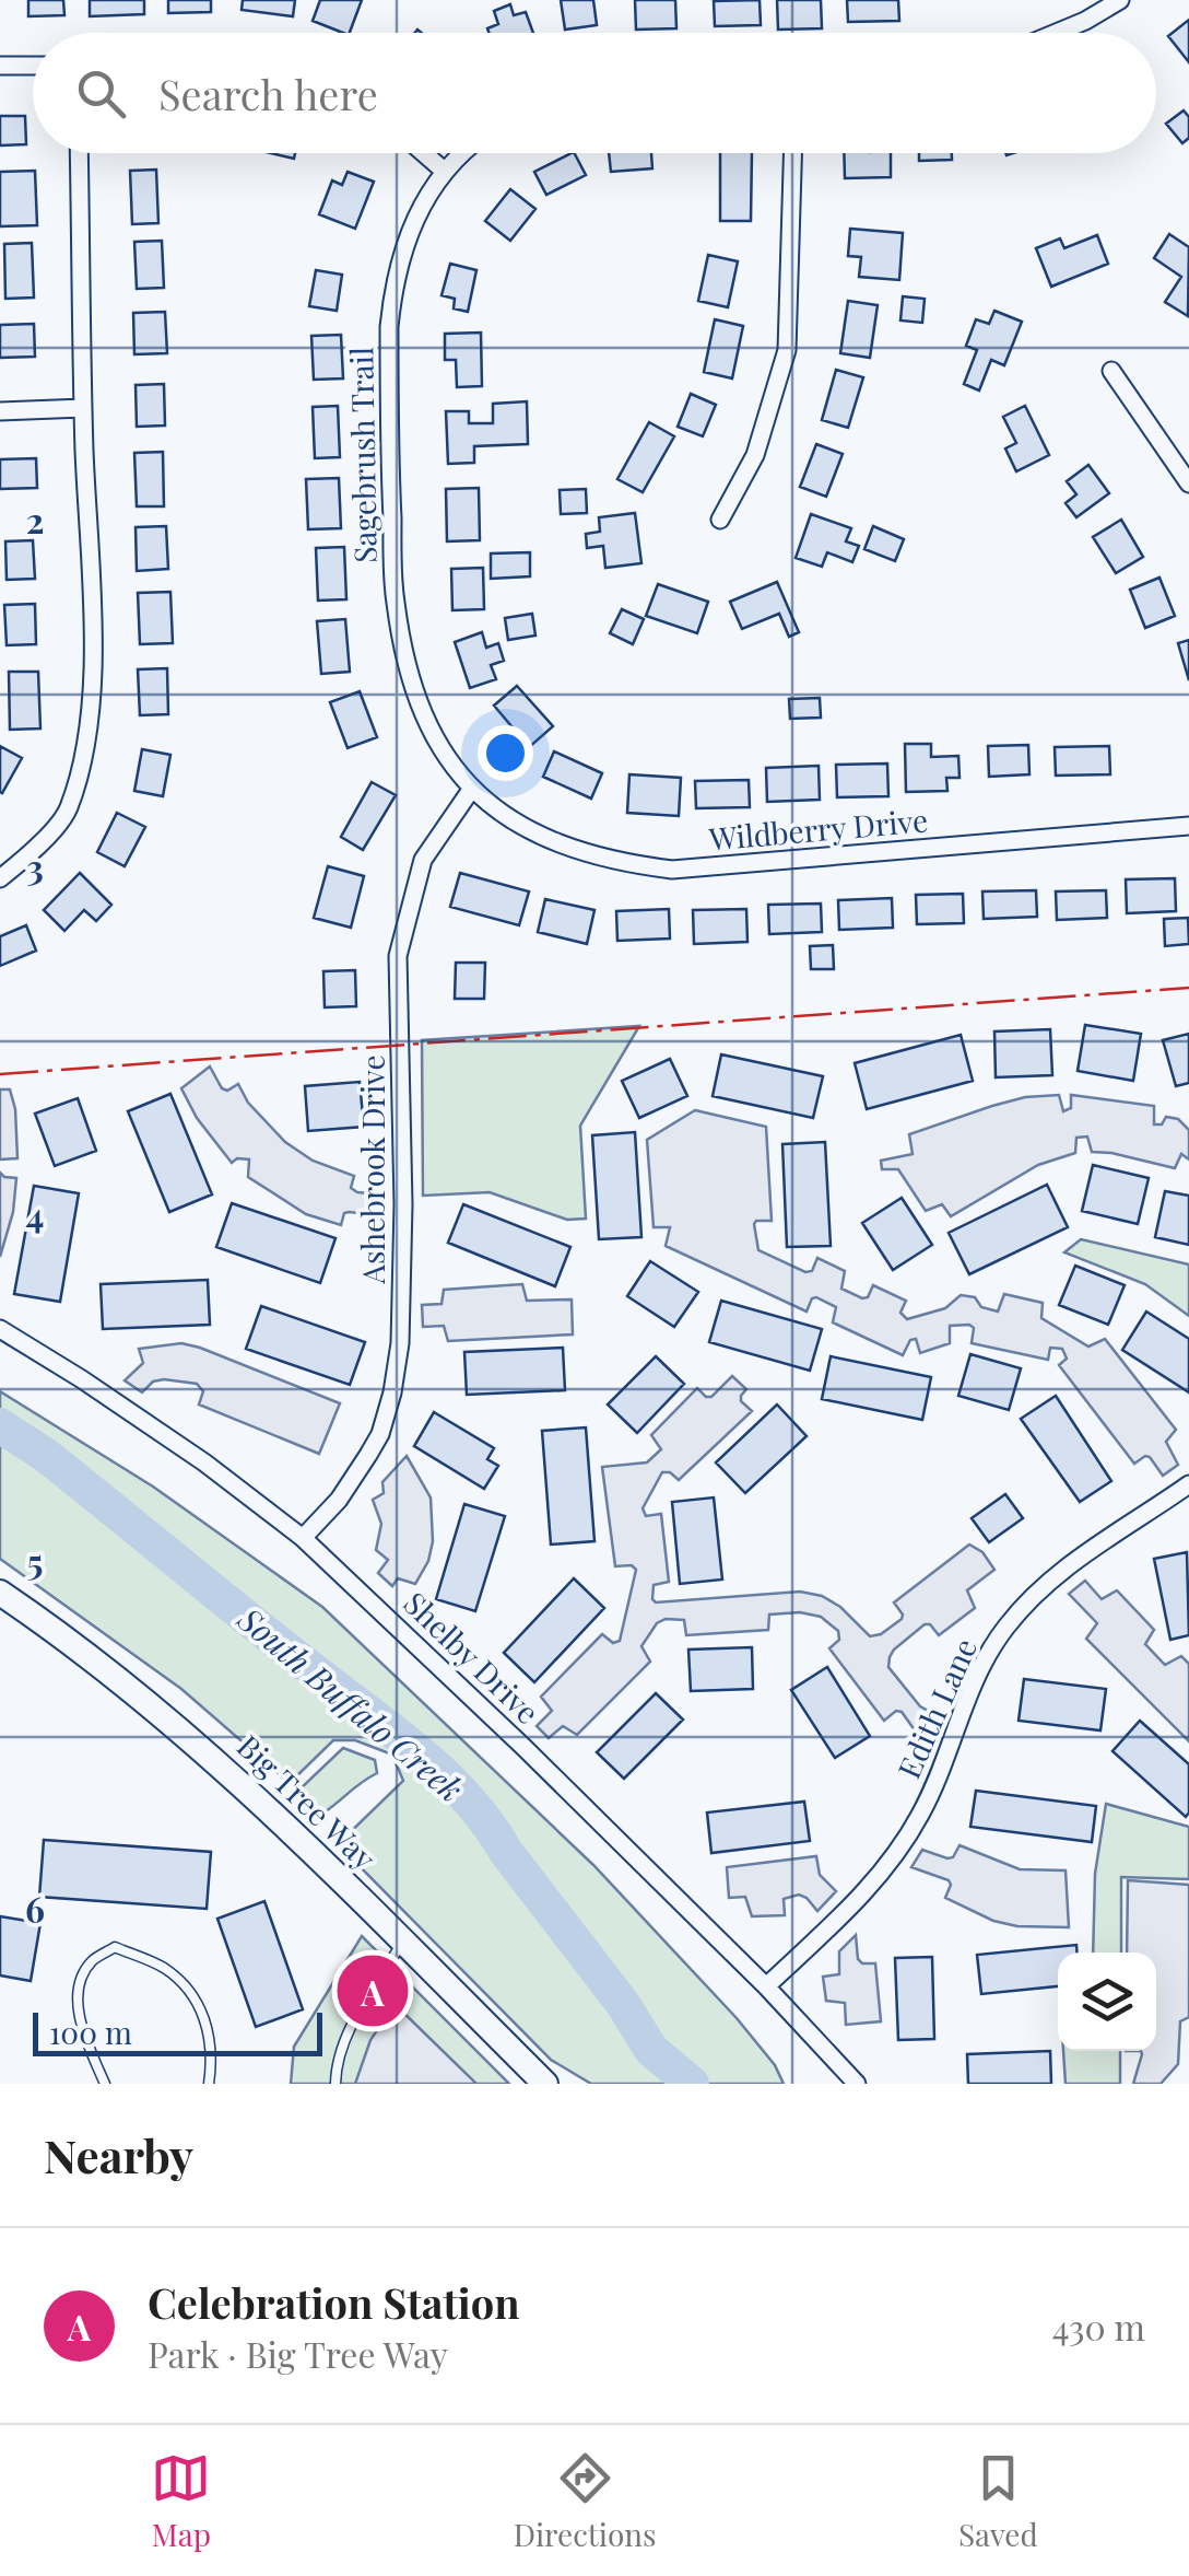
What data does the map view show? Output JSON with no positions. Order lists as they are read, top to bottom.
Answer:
{
  "streets": {
    "main road": ["Big Tree Way"],
    "street": [
      "Sagebrush Trail",
      "Wildberry Drive",
      "Ashebrook Drive",
      "Shelby Drive",
      "Edith Lane"
    ]
  },
  "crossings": [
    ["Sagebrush Trail", "Wildberry Drive"],
    ["Sagebrush Trail", "Ashebrook Drive"],
    ["Wildberry Drive", "Ashebrook Drive"],
    ["Ashebrook Drive", "Shelby Drive"],
    ["Shelby Drive", "Edith Lane"]
  ],
  "water": ["South Buffalo Creek"],
  "scale_bar": "100 m",
  "page": {
    "search": "Search here",
    "pins": "A",
    "scale": "100 m",
    "heading": "Nearby",
    "list": [
      {
        "mark": "A",
        "name": "Celebration Station",
        "note": "Park · Big Tree Way",
        "value": "430 m"
      }
    ],
    "nav": ["Map", "Directions", "Saved"]
  },
  "grid": {
    "rows": [
      "2",
      "3",
      "4",
      "5",
      "6"
    ]
  }
}
